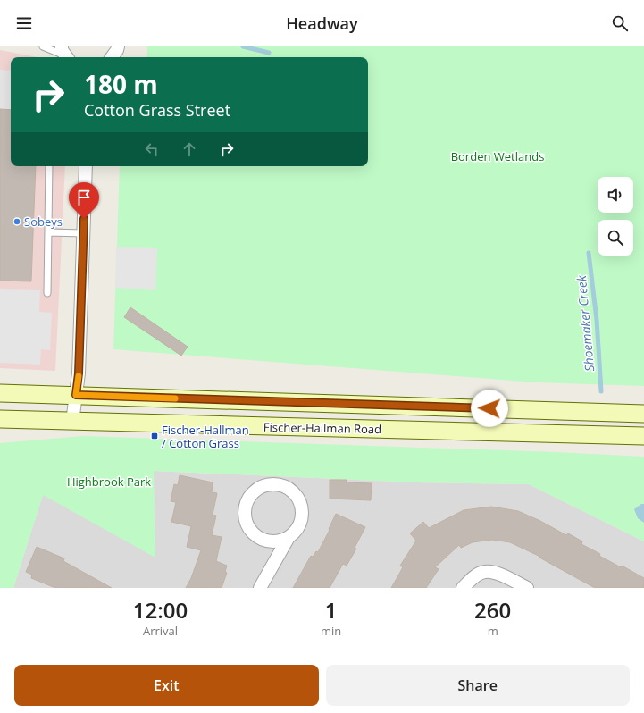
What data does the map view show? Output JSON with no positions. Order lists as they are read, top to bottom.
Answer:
{
  "streets": {
    "main road": ["Fischer-Hallman Road"]
  },
  "water": ["Shoemaker Creek"],
  "parks": ["Borden Wetlands", "Highbrook Park"],
  "places": {
    "other": ["Sobeys"],
    "transit": ["Fischer-Hallman / Cotton Grass"]
  },
  "page": {
    "header": "Headway",
    "turn": ["180 m", "Cotton Grass Street"],
    "eta": [
      "12:00",
      "Arrival",
      "1",
      "min",
      "260",
      "m"
    ],
    "buttons": ["Exit", "Share"]
  }
}
